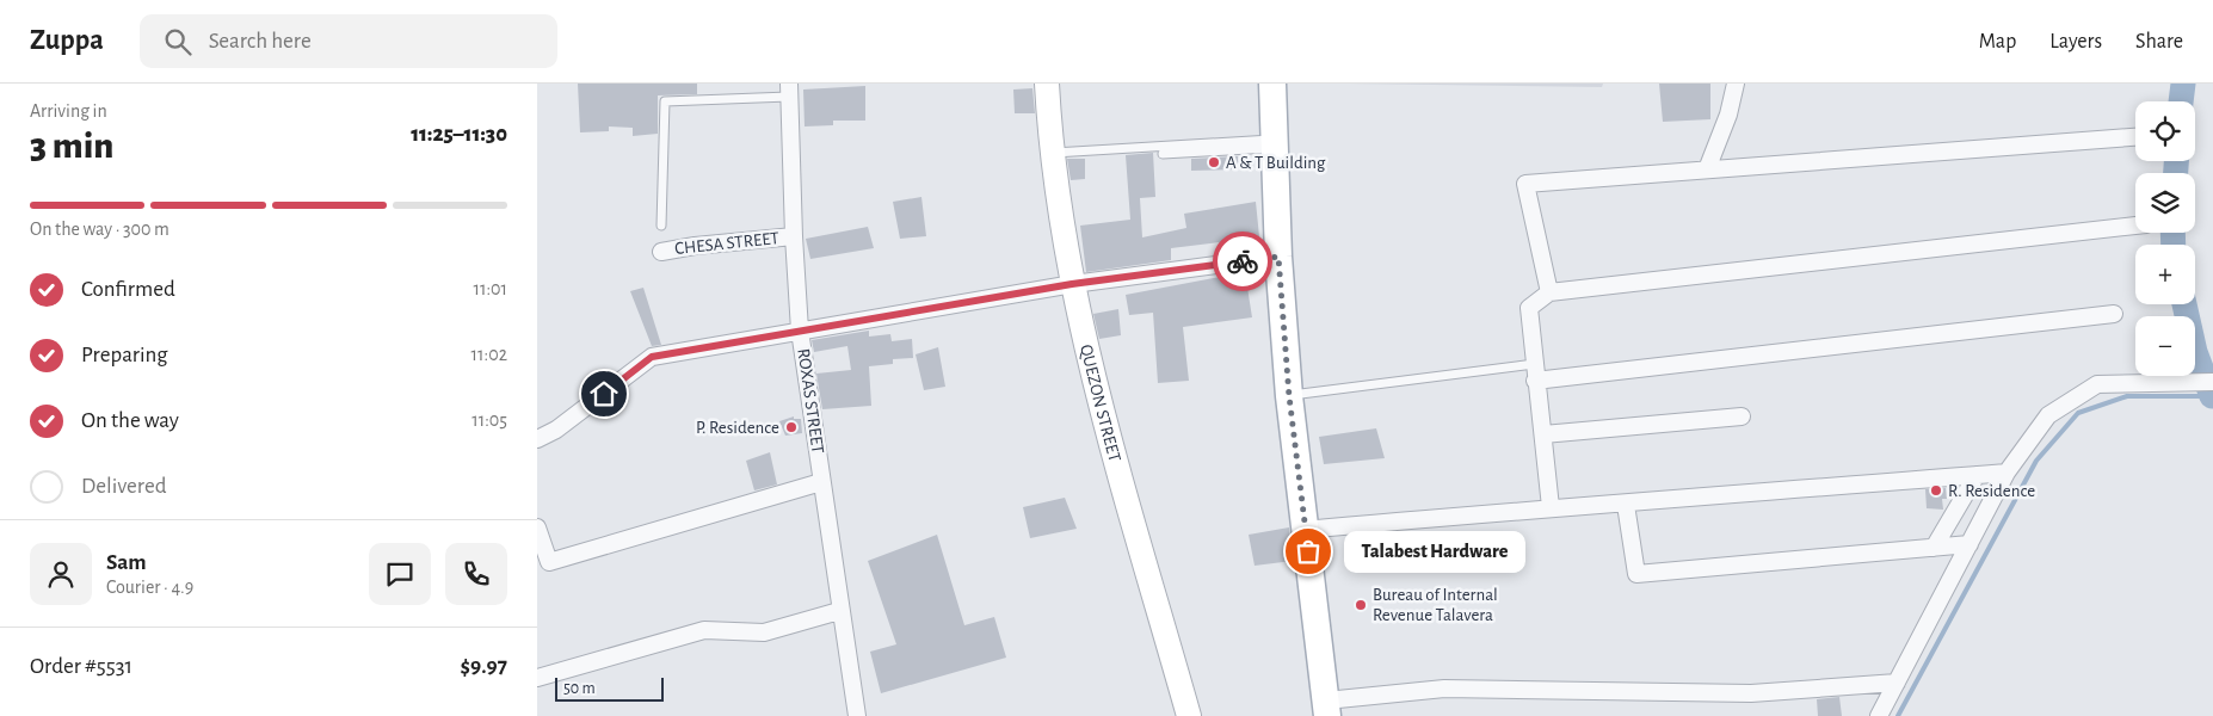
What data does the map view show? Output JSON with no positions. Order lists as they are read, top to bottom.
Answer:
{
  "streets": {
    "street": ["CHESA STREET", "ROXAS STREET", "QUEZON STREET"]
  },
  "crossings": [
    ["CHESA STREET", "ROXAS STREET"]
  ],
  "places": [
    "A & T Building",
    "P. Residence",
    "R. Residence",
    "Talabest Hardware",
    "Bureau of Internal Revenue Talavera"
  ],
  "scale_bar": "50 m",
  "page": {
    "header": "Zuppa",
    "search": "Search here",
    "nav": ["Map", "Layers", "Share"],
    "heading": ["3 min", "Arriving in", "11:25–11:30"],
    "panel": [
      "Sam",
      "Courier · 4.9",
      "Order #5531",
      "$9.97"
    ],
    "map_buttons": ["+", "−"],
    "bar": "On the way · 300 m",
    "list": [
      ["Confirmed", "11:01"],
      ["Preparing", "11:02"],
      ["On the way", "11:05"],
      "Delivered"
    ],
    "bubble": "Talabest Hardware",
    "scale": "50 m"
  }
}
